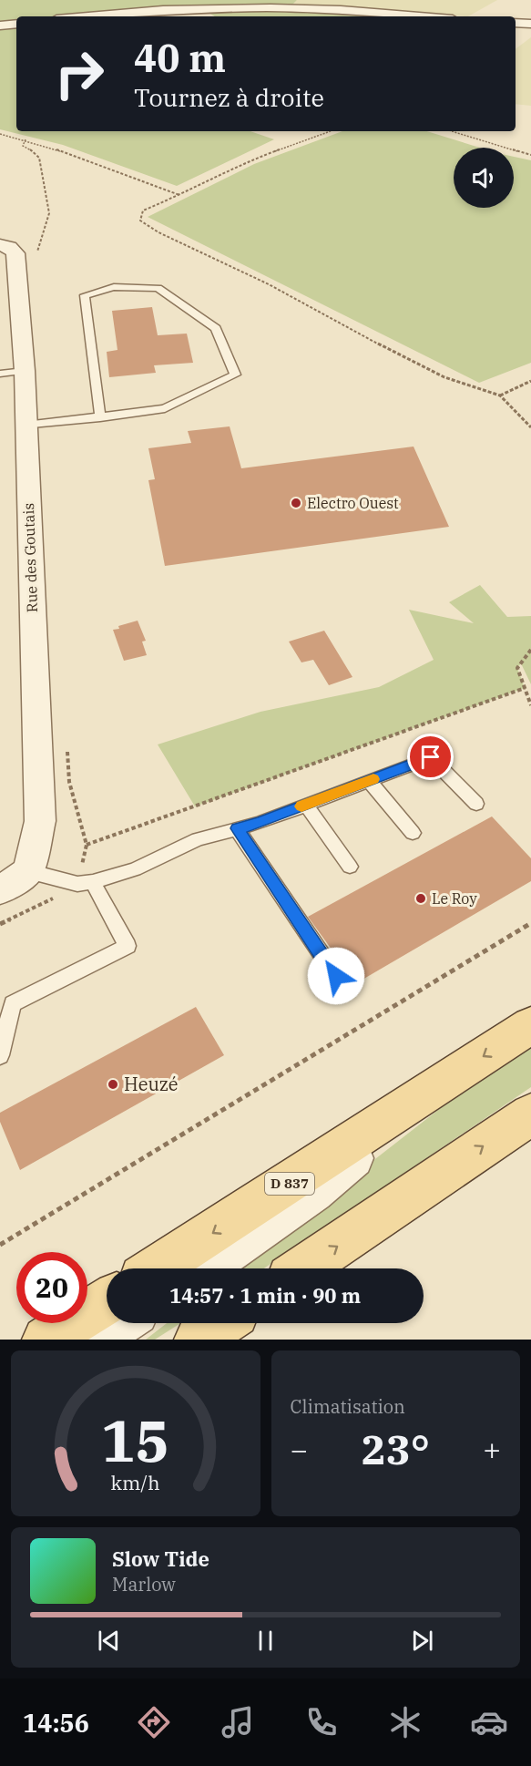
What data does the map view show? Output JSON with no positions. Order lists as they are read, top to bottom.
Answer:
{
  "streets": {
    "main road": ["D 837"],
    "street": ["Rue des Goutais"]
  },
  "places": ["Electro Ouest", "Le Roy", "Heuzé"],
  "page": {
    "turn": ["40 m", "Tournez à droite"],
    "limit": "20",
    "trip": "14:57 · 1 min · 90 m",
    "tile": "Climatisation",
    "heat": ["−", "23°", "+"],
    "song": ["Slow Tide", "Marlow"],
    "tabs": "14:56",
    "gauge": ["15", "km/h"]
  }
}
